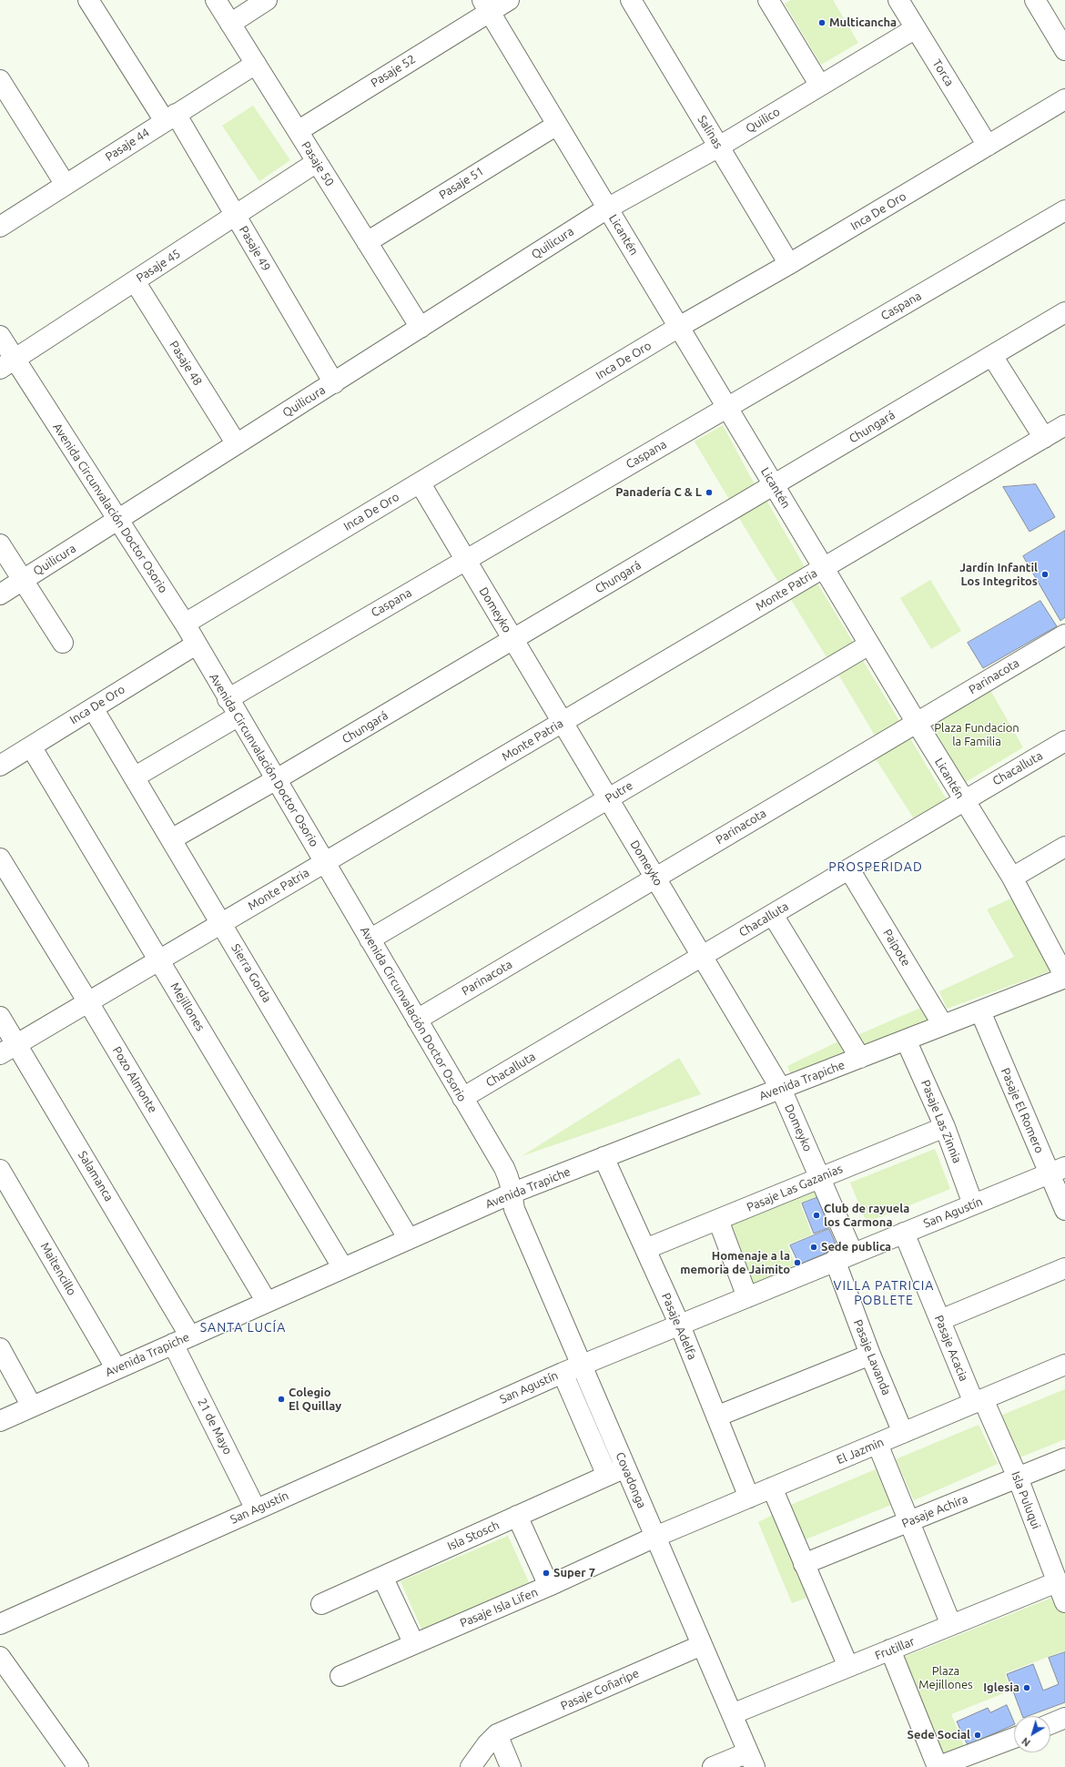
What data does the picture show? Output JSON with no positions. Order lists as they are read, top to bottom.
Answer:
{
  "streets": {
    "street": [
      "Pasaje 52",
      "Torca",
      "Quilico",
      "Salinas",
      "Pasaje 44",
      "Pasaje 50",
      "Pasaje 51",
      "Inca De Oro",
      "Licantén",
      "Quilicura",
      "Pasaje 49",
      "Pasaje 45",
      "Caspana",
      "Pasaje 48",
      "Chungará",
      "Avenida Circunvalación Doctor Osorio",
      "Monte Patria",
      "Domeyko",
      "Parinacota",
      "Chacalluta",
      "Putre",
      "Paipote",
      "Sierra Gorda",
      "Mejillones",
      "Pozo Almonte",
      "Avenida Trapiche",
      "Pasaje El Romero",
      "Pasaje Las Zinnia",
      "Salamanca",
      "Pasaje Las Gazanias",
      "San Agustín",
      "Maitencillo",
      "Pasaje Adelfa",
      "Pasaje Acacia",
      "Pasaje Lavanda",
      "21 de Mayo",
      "El Jazmin",
      "Covadonga",
      "Isla Puluqui",
      "Pasaje Achira",
      "Isla Stosch",
      "Pasaje Isla Lifen",
      "Frutillar",
      "Pasaje Coñaripe"
    ]
  },
  "crossings": [
    ["Pasaje 52", "Pasaje 50"],
    ["Pasaje 52", "Licantén"],
    ["Torca", "Quilico"],
    ["Torca", "Inca De Oro"],
    ["Quilico", "Salinas"],
    ["Quilico", "Licantén"],
    ["Quilico", "Quilicura"],
    ["Salinas", "Inca De Oro"],
    ["Pasaje 44", "Pasaje 50"],
    ["Pasaje 44", "Pasaje 49"],
    ["Pasaje 50", "Pasaje 51"],
    ["Pasaje 50", "Quilicura"],
    ["Pasaje 50", "Pasaje 45"],
    ["Pasaje 51", "Licantén"],
    ["Inca De Oro", "Licantén"],
    ["Inca De Oro", "Avenida Circunvalación Doctor Osorio"],
    ["Inca De Oro", "Domeyko"],
    ["Inca De Oro", "Sierra Gorda"],
    ["Inca De Oro", "Mejillones"],
    ["Licantén", "Quilicura"],
    ["Licantén", "Caspana"],
    ["Licantén", "Chungará"],
    ["Licantén", "Monte Patria"],
    ["Licantén", "Parinacota"],
    ["Licantén", "Chacalluta"],
    ["Licantén", "Putre"],
    ["Licantén", "Avenida Trapiche"],
    ["Quilicura", "Pasaje 49"],
    ["Quilicura", "Pasaje 48"],
    ["Quilicura", "Avenida Circunvalación Doctor Osorio"],
    ["Pasaje 49", "Pasaje 45"],
    ["Pasaje 45", "Pasaje 48"],
    ["Pasaje 45", "Avenida Circunvalación Doctor Osorio"],
    ["Caspana", "Avenida Circunvalación Doctor Osorio"],
    ["Caspana", "Domeyko"],
    ["Chungará", "Avenida Circunvalación Doctor Osorio"],
    ["Chungará", "Domeyko"],
    ["Chungará", "Sierra Gorda"],
    ["Avenida Circunvalación Doctor Osorio", "Monte Patria"],
    ["Avenida Circunvalación Doctor Osorio", "Parinacota"],
    ["Avenida Circunvalación Doctor Osorio", "Chacalluta"],
    ["Avenida Circunvalación Doctor Osorio", "Putre"],
    ["Avenida Circunvalación Doctor Osorio", "Avenida Trapiche"],
    ["Avenida Circunvalación Doctor Osorio", "Covadonga"],
    ["Monte Patria", "Domeyko"],
    ["Monte Patria", "Sierra Gorda"],
    ["Monte Patria", "Mejillones"],
    ["Monte Patria", "Pozo Almonte"],
    ["Monte Patria", "Salamanca"],
    ["Domeyko", "Parinacota"],
    ["Domeyko", "Chacalluta"],
    ["Domeyko", "Putre"],
    ["Domeyko", "Avenida Trapiche"],
    ["Domeyko", "Pasaje Las Gazanias"],
    ["Domeyko", "San Agustín"],
    ["Chacalluta", "Paipote"],
    ["Paipote", "Avenida Trapiche"],
    ["Sierra Gorda", "Avenida Trapiche"],
    ["Mejillones", "Avenida Trapiche"],
    ["Pozo Almonte", "Avenida Trapiche"],
    ["Avenida Trapiche", "Pasaje El Romero"],
    ["Avenida Trapiche", "Pasaje Las Zinnia"],
    ["Avenida Trapiche", "Salamanca"],
    ["Avenida Trapiche", "Maitencillo"],
    ["Avenida Trapiche", "Pasaje Adelfa"],
    ["Avenida Trapiche", "21 de Mayo"],
    ["Avenida Trapiche", "Covadonga"],
    ["Pasaje El Romero", "San Agustín"],
    ["Pasaje Las Zinnia", "Pasaje Las Gazanias"],
    ["Pasaje Las Zinnia", "San Agustín"],
    ["Salamanca", "21 de Mayo"],
    ["Pasaje Las Gazanias", "Pasaje Adelfa"],
    ["San Agustín", "Pasaje Adelfa"],
    ["San Agustín", "Pasaje Acacia"],
    ["San Agustín", "Pasaje Lavanda"],
    ["San Agustín", "21 de Mayo"],
    ["San Agustín", "Covadonga"],
    ["Pasaje Adelfa", "El Jazmin"],
    ["Pasaje Acacia", "El Jazmin"],
    ["Pasaje Acacia", "Isla Puluqui"],
    ["Pasaje Lavanda", "El Jazmin"],
    ["El Jazmin", "Covadonga"],
    ["El Jazmin", "Isla Puluqui"],
    ["El Jazmin", "Pasaje Isla Lifen"],
    ["Covadonga", "Isla Stosch"],
    ["Covadonga", "Pasaje Isla Lifen"],
    ["Covadonga", "Frutillar"],
    ["Covadonga", "Pasaje Coñaripe"],
    ["Isla Puluqui", "Pasaje Achira"],
    ["Isla Puluqui", "Frutillar"]
  ],
  "districts": ["PROSPERIDAD", "VILLA PATRICIA POBLETE", "SANTA LUCÍA"],
  "parks": ["Plaza Fundacion la Familia", "Plaza Mejillones"],
  "places": [
    "Multicancha",
    "Panadería C & L",
    "Jardín Infantil Los Integritos",
    "Club de rayuela los Carmona",
    "Sede publica",
    "Homenaje a la memoria de Jaimito",
    "Colegio El Quillay",
    "Super 7",
    "Iglesia",
    "Sede Social"
  ],
  "north": "bottom left"
}
